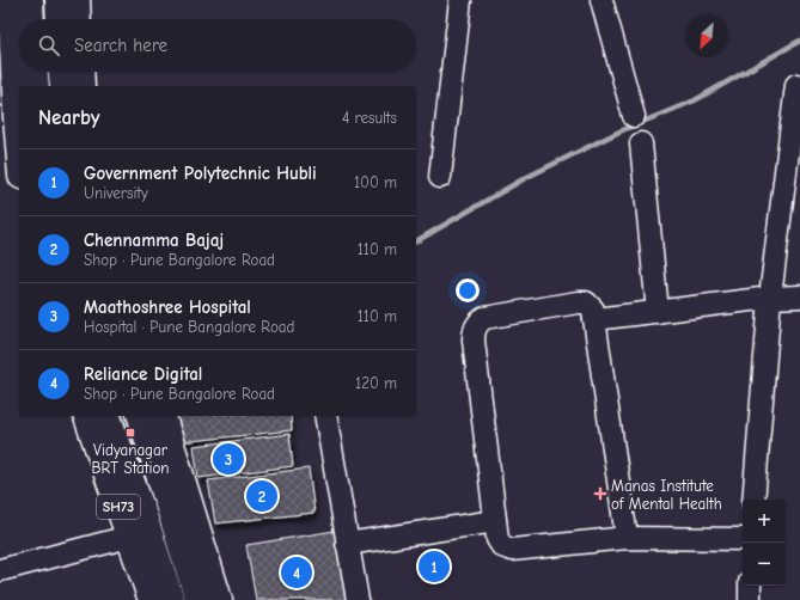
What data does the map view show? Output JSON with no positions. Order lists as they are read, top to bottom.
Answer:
{
  "streets": {
    "main road": ["SH73"]
  },
  "places": {
    "transit": ["Vidyanagar BRT Station"],
    "health": ["Manas Institute of Mental Health"]
  },
  "north": "bottom left",
  "page": {
    "search": "Search here",
    "heading": ["Nearby", "4 results"],
    "list": [
      {
        "mark": "1",
        "name": "Government Polytechnic Hubli",
        "note": "University",
        "value": "100 m"
      },
      {
        "mark": "2",
        "name": "Chennamma Bajaj",
        "note": "Shop · Pune Bangalore Road",
        "value": "110 m"
      },
      {
        "mark": "3",
        "name": "Maathoshree Hospital",
        "note": "Hospital · Pune Bangalore Road",
        "value": "110 m"
      },
      {
        "mark": "4",
        "name": "Reliance Digital",
        "note": "Shop · Pune Bangalore Road",
        "value": "120 m"
      }
    ],
    "pins": [
      "3",
      "2",
      "1",
      "4"
    ],
    "map_buttons": ["+", "−"]
  }
}
